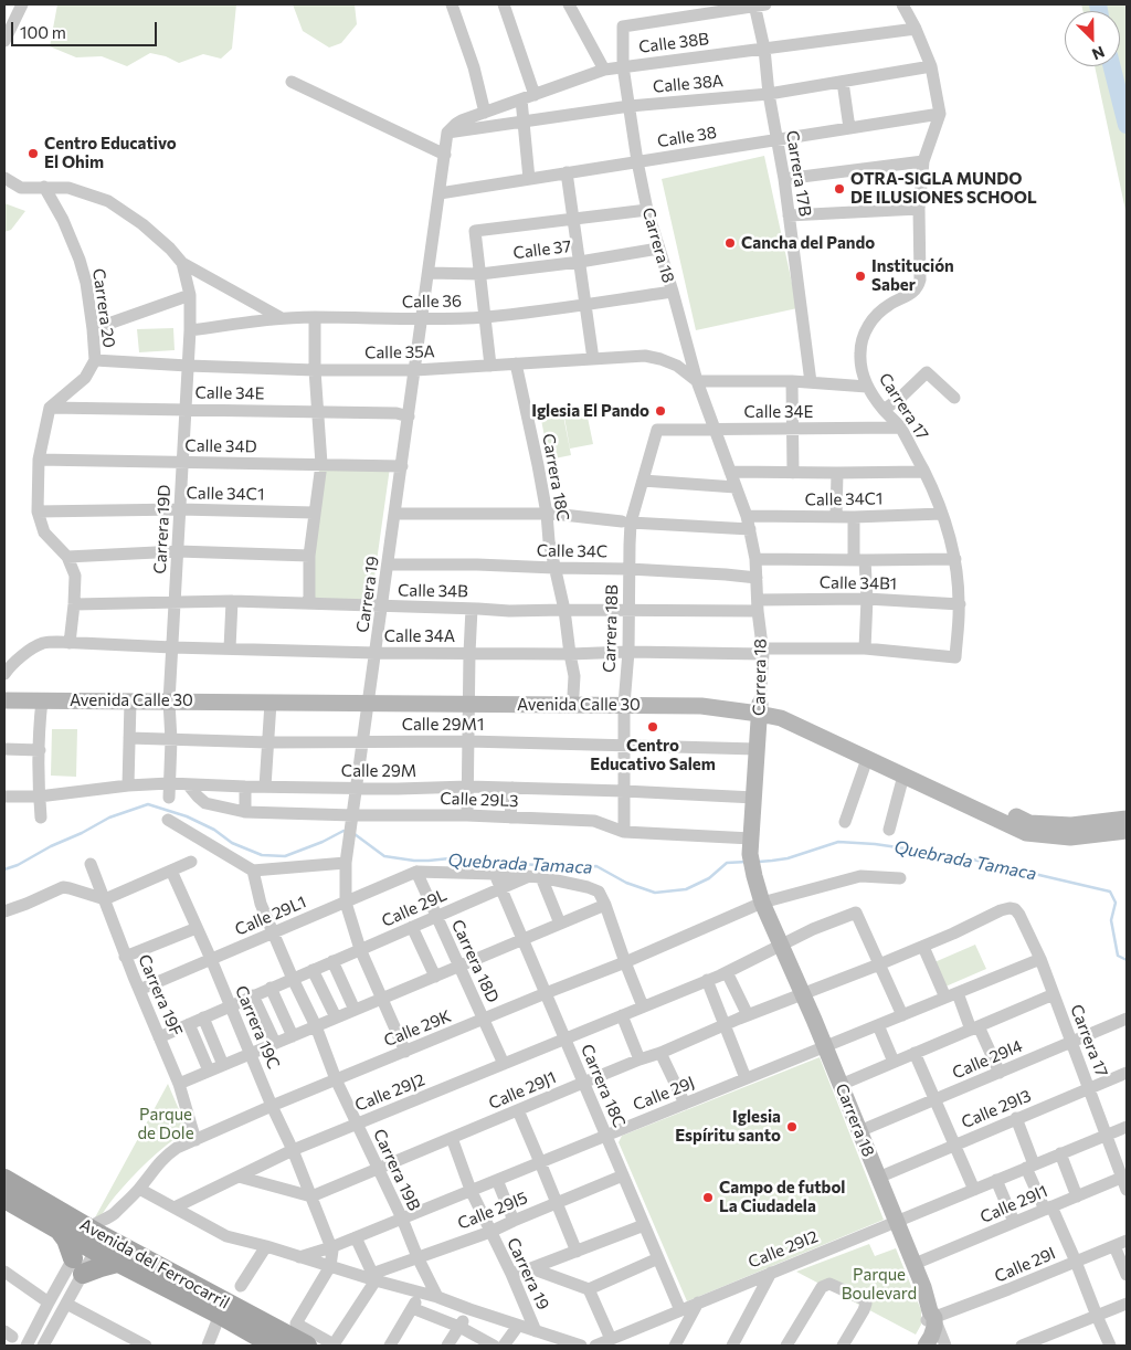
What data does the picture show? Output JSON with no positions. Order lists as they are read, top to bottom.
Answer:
{
  "streets": {
    "main road": ["Carrera 18", "Avenida Calle 30", "Avenida del Ferrocarril"],
    "street": [
      "Calle 38B",
      "Calle 38A",
      "Calle 38",
      "Carrera 17B",
      "Calle 37",
      "Calle 36",
      "Carrera 20",
      "Calle 35A",
      "Calle 34E",
      "Carrera 17",
      "Calle 34D",
      "Carrera 18C",
      "Calle 34C1",
      "Carrera 19D",
      "Calle 34C",
      "Calle 34B1",
      "Calle 34B",
      "Carrera 19",
      "Carrera 18B",
      "Calle 34A",
      "Calle 29M1",
      "Calle 29M",
      "Calle 29L3",
      "Calle 29L",
      "Calle 29L1",
      "Carrera 18D",
      "Carrera 19F",
      "Carrera 19C",
      "Calle 29K",
      "Calle 29I4",
      "Calle 29J1",
      "Calle 29J2",
      "Calle 29J",
      "Calle 29I3",
      "Carrera 19B",
      "Calle 29I1",
      "Calle 29I5",
      "Calle 29I2",
      "Calle 29I"
    ]
  },
  "crossings": [
    ["Calle 38B", "Calle 38A"],
    ["Calle 38B", "Carrera 17B"],
    ["Calle 38B", "Carrera 18"],
    ["Calle 38B", "Carrera 17"],
    ["Calle 38B", "Carrera 19"],
    ["Calle 38A", "Carrera 17B"],
    ["Calle 38A", "Carrera 18"],
    ["Calle 38A", "Carrera 17"],
    ["Calle 38A", "Carrera 19"],
    ["Calle 38", "Carrera 17B"],
    ["Calle 38", "Carrera 18"],
    ["Calle 38", "Carrera 17"],
    ["Calle 38", "Carrera 19"],
    ["Carrera 18", "Calle 37"],
    ["Carrera 18", "Calle 36"],
    ["Carrera 18", "Calle 35A"],
    ["Carrera 18", "Calle 34E"],
    ["Carrera 18", "Calle 34C1"],
    ["Carrera 18", "Calle 34C"],
    ["Carrera 18", "Calle 34B1"],
    ["Carrera 18", "Calle 34B"],
    ["Carrera 18", "Calle 34A"],
    ["Carrera 18", "Avenida Calle 30"],
    ["Carrera 18", "Calle 29M1"],
    ["Carrera 18", "Calle 29M"],
    ["Carrera 18", "Calle 29L3"],
    ["Carrera 18", "Calle 29K"],
    ["Carrera 18", "Calle 29I4"],
    ["Carrera 18", "Calle 29J1"],
    ["Carrera 18", "Calle 29J2"],
    ["Carrera 18", "Calle 29J"],
    ["Carrera 18", "Calle 29I3"],
    ["Carrera 18", "Calle 29I1"],
    ["Carrera 18", "Calle 29I2"],
    ["Carrera 18", "Calle 29I"],
    ["Calle 37", "Carrera 19"],
    ["Calle 36", "Carrera 19D"],
    ["Calle 36", "Carrera 19"],
    ["Carrera 20", "Calle 35A"],
    ["Carrera 20", "Calle 34E"],
    ["Calle 35A", "Carrera 18C"],
    ["Calle 35A", "Carrera 19D"],
    ["Calle 35A", "Carrera 19"],
    ["Calle 34E", "Carrera 17"],
    ["Calle 34E", "Carrera 19D"],
    ["Calle 34E", "Carrera 19"],
    ["Calle 34E", "Carrera 18B"],
    ["Carrera 17", "Calle 34C1"],
    ["Carrera 17", "Calle 34B1"],
    ["Carrera 17", "Calle 29I4"],
    ["Carrera 17", "Calle 29J1"],
    ["Carrera 17", "Calle 29J"],
    ["Carrera 17", "Calle 29I3"],
    ["Carrera 17", "Calle 29I1"],
    ["Carrera 17", "Calle 29I2"],
    ["Calle 34D", "Carrera 19D"],
    ["Calle 34D", "Carrera 19"],
    ["Carrera 18C", "Calle 34C"],
    ["Carrera 18C", "Calle 34B"],
    ["Carrera 18C", "Calle 34A"],
    ["Carrera 18C", "Avenida Calle 30"],
    ["Carrera 18C", "Calle 29L"],
    ["Carrera 18C", "Calle 29K"],
    ["Carrera 18C", "Calle 29J1"],
    ["Carrera 18C", "Calle 29J2"],
    ["Carrera 18C", "Calle 29J"],
    ["Carrera 18C", "Calle 29I5"],
    ["Carrera 18C", "Calle 29I2"],
    ["Calle 34C1", "Carrera 19D"],
    ["Carrera 19D", "Calle 34B"],
    ["Carrera 19D", "Calle 34A"],
    ["Carrera 19D", "Avenida Calle 30"],
    ["Carrera 19D", "Calle 29M1"],
    ["Carrera 19D", "Calle 29M"],
    ["Calle 34C", "Carrera 19"],
    ["Calle 34C", "Carrera 18B"],
    ["Calle 34B1", "Calle 34B"],
    ["Calle 34B", "Carrera 19"],
    ["Calle 34B", "Carrera 18B"],
    ["Carrera 19", "Calle 34A"],
    ["Carrera 19", "Avenida Calle 30"],
    ["Carrera 19", "Calle 29M1"],
    ["Carrera 19", "Calle 29M"],
    ["Carrera 19", "Calle 29L3"],
    ["Carrera 19", "Calle 29L"],
    ["Carrera 19", "Calle 29L1"],
    ["Carrera 19", "Calle 29K"],
    ["Carrera 19", "Calle 29J1"],
    ["Carrera 19", "Calle 29J"],
    ["Carrera 19", "Calle 29I5"],
    ["Carrera 18B", "Calle 34A"],
    ["Carrera 18B", "Avenida Calle 30"],
    ["Carrera 18B", "Calle 29M1"],
    ["Carrera 18B", "Calle 29M"],
    ["Carrera 18B", "Calle 29L3"],
    ["Calle 29M", "Calle 29L3"],
    ["Calle 29L", "Carrera 18D"],
    ["Calle 29L", "Carrera 19F"],
    ["Calle 29L", "Carrera 19C"],
    ["Calle 29L", "Carrera 19B"],
    ["Calle 29L1", "Carrera 18D"],
    ["Calle 29L1", "Carrera 19F"],
    ["Calle 29L1", "Carrera 19C"],
    ["Calle 29L1", "Carrera 19B"],
    ["Carrera 18D", "Calle 29K"],
    ["Carrera 18D", "Calle 29J2"],
    ["Carrera 19F", "Calle 29K"],
    ["Carrera 19C", "Calle 29K"],
    ["Carrera 19C", "Calle 29J1"],
    ["Carrera 19C", "Calle 29J2"],
    ["Carrera 19C", "Calle 29J"],
    ["Calle 29K", "Carrera 19B"],
    ["Calle 29K", "Avenida del Ferrocarril"],
    ["Calle 29J1", "Calle 29J2"],
    ["Calle 29J1", "Carrera 19B"],
    ["Calle 29J2", "Carrera 19B"],
    ["Calle 29J", "Carrera 19B"],
    ["Carrera 19B", "Calle 29I5"]
  ],
  "water": ["Quebrada Tamaca"],
  "parks": ["Parque de Dole", "Parque Boulevard"],
  "places": [
    "Centro Educativo El Ohim",
    "OTRA-SIGLA MUNDO DE ILUSIONES SCHOOL",
    "Cancha del Pando",
    "Institución Saber",
    "Iglesia El Pando",
    "Centro Educativo Salem",
    "Iglesia Espíritu santo",
    "Campo de futbol La Ciudadela"
  ],
  "scale_bar": "100 m",
  "north": "bottom right"
}
